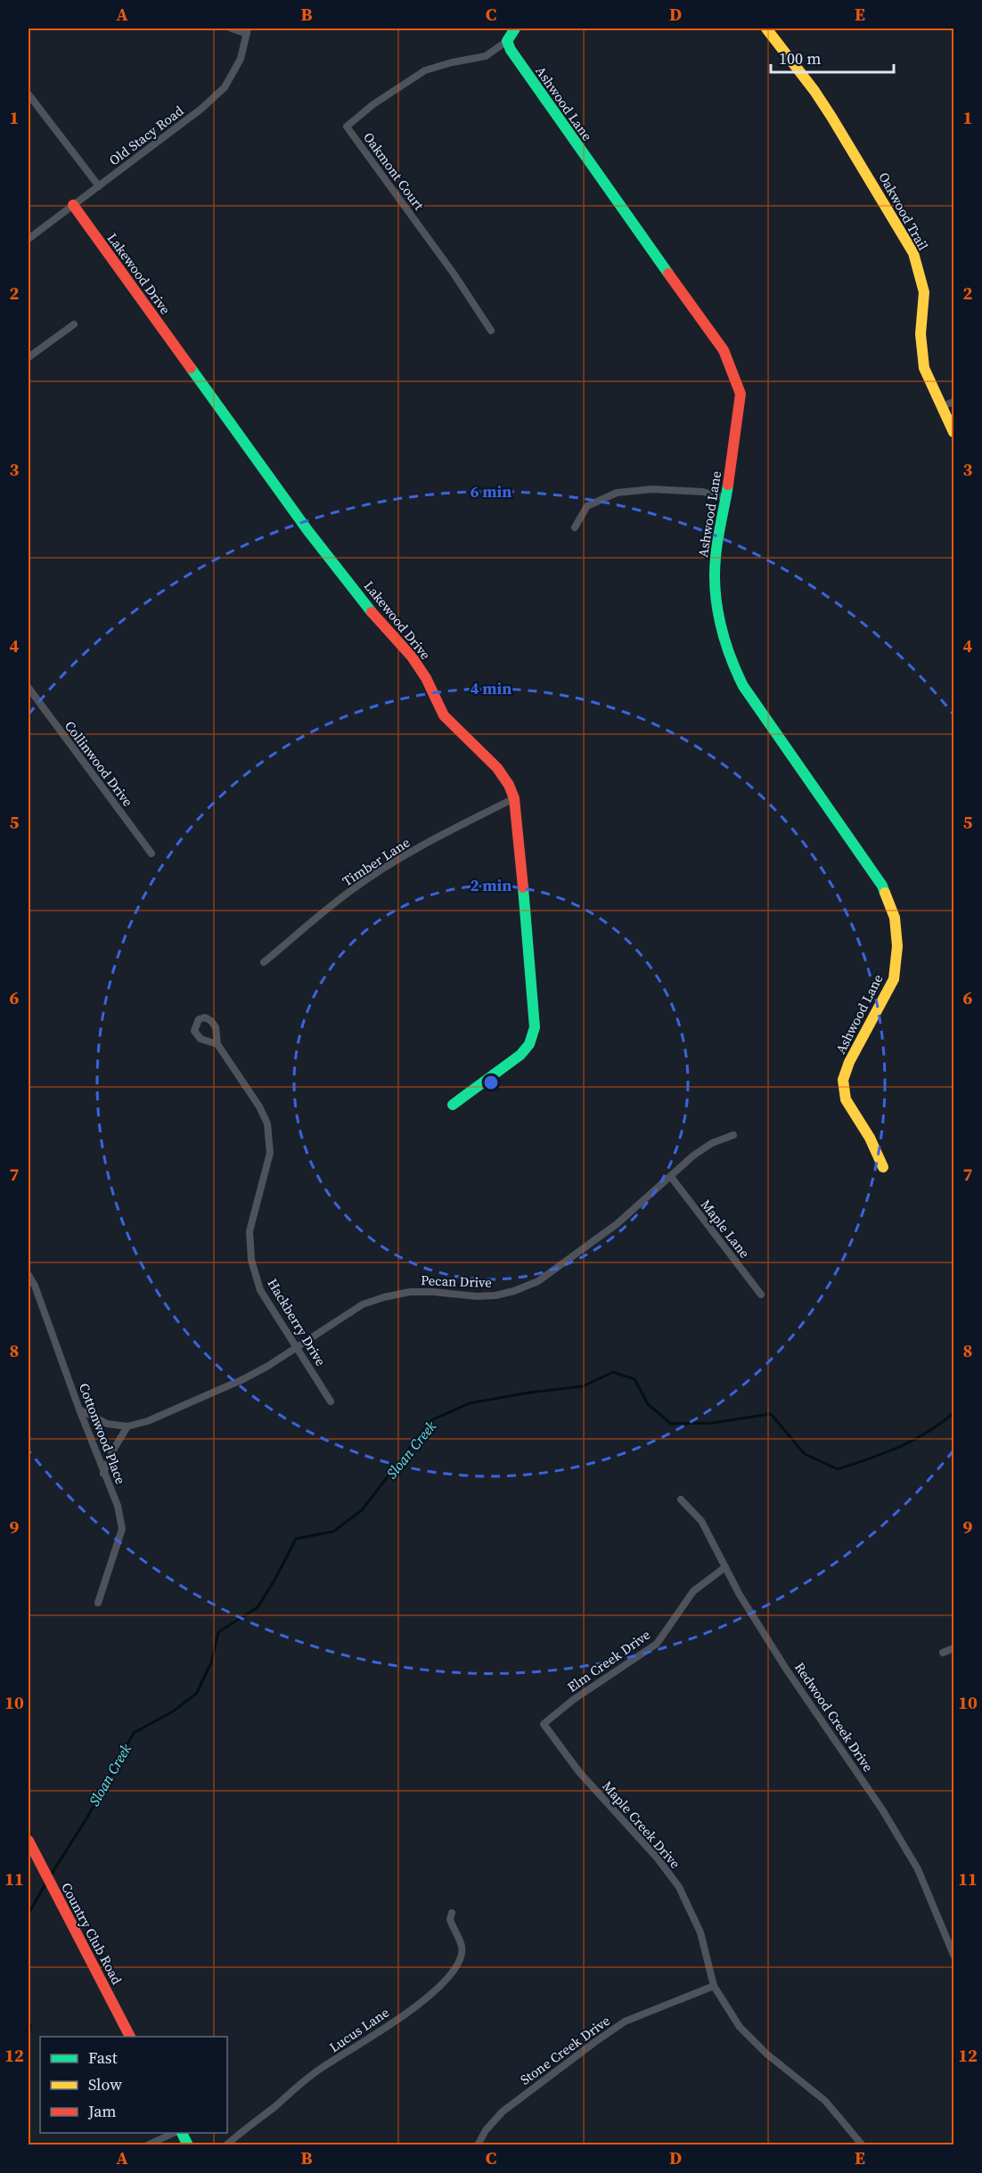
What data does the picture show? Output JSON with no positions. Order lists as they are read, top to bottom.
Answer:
{
  "streets": {
    "street": [
      "Ashwood Lane",
      "Old Stacy Road",
      "Oakmont Court",
      "Oakwood Trail",
      "Lakewood Drive",
      "Collinwood Drive",
      "Timber Lane",
      "Maple Lane",
      "Pecan Drive",
      "Hackberry Drive",
      "Cottonwood Place",
      "Elm Creek Drive",
      "Redwood Creek Drive",
      "Maple Creek Drive",
      "Country Club Road",
      "Lucus Lane",
      "Stone Creek Drive"
    ]
  },
  "crossings": [
    ["Ashwood Lane", "Oakmont Court"],
    ["Old Stacy Road", "Lakewood Drive"],
    ["Lakewood Drive", "Timber Lane"],
    ["Maple Lane", "Pecan Drive"],
    ["Pecan Drive", "Hackberry Drive"],
    ["Pecan Drive", "Cottonwood Place"],
    ["Elm Creek Drive", "Redwood Creek Drive"],
    ["Elm Creek Drive", "Maple Creek Drive"],
    ["Maple Creek Drive", "Stone Creek Drive"]
  ],
  "water": ["Sloan Creek"],
  "legend": ["Fast", "Slow", "Jam"],
  "scale_bar": "100 m",
  "grid": {
    "columns": [
      "A",
      "B",
      "C",
      "D",
      "E"
    ],
    "rows": [
      "1",
      "2",
      "3",
      "4",
      "5",
      "6",
      "7",
      "8",
      "9",
      "10",
      "11",
      "12"
    ]
  },
  "rings": ["6 min", "4 min", "2 min"]
}
